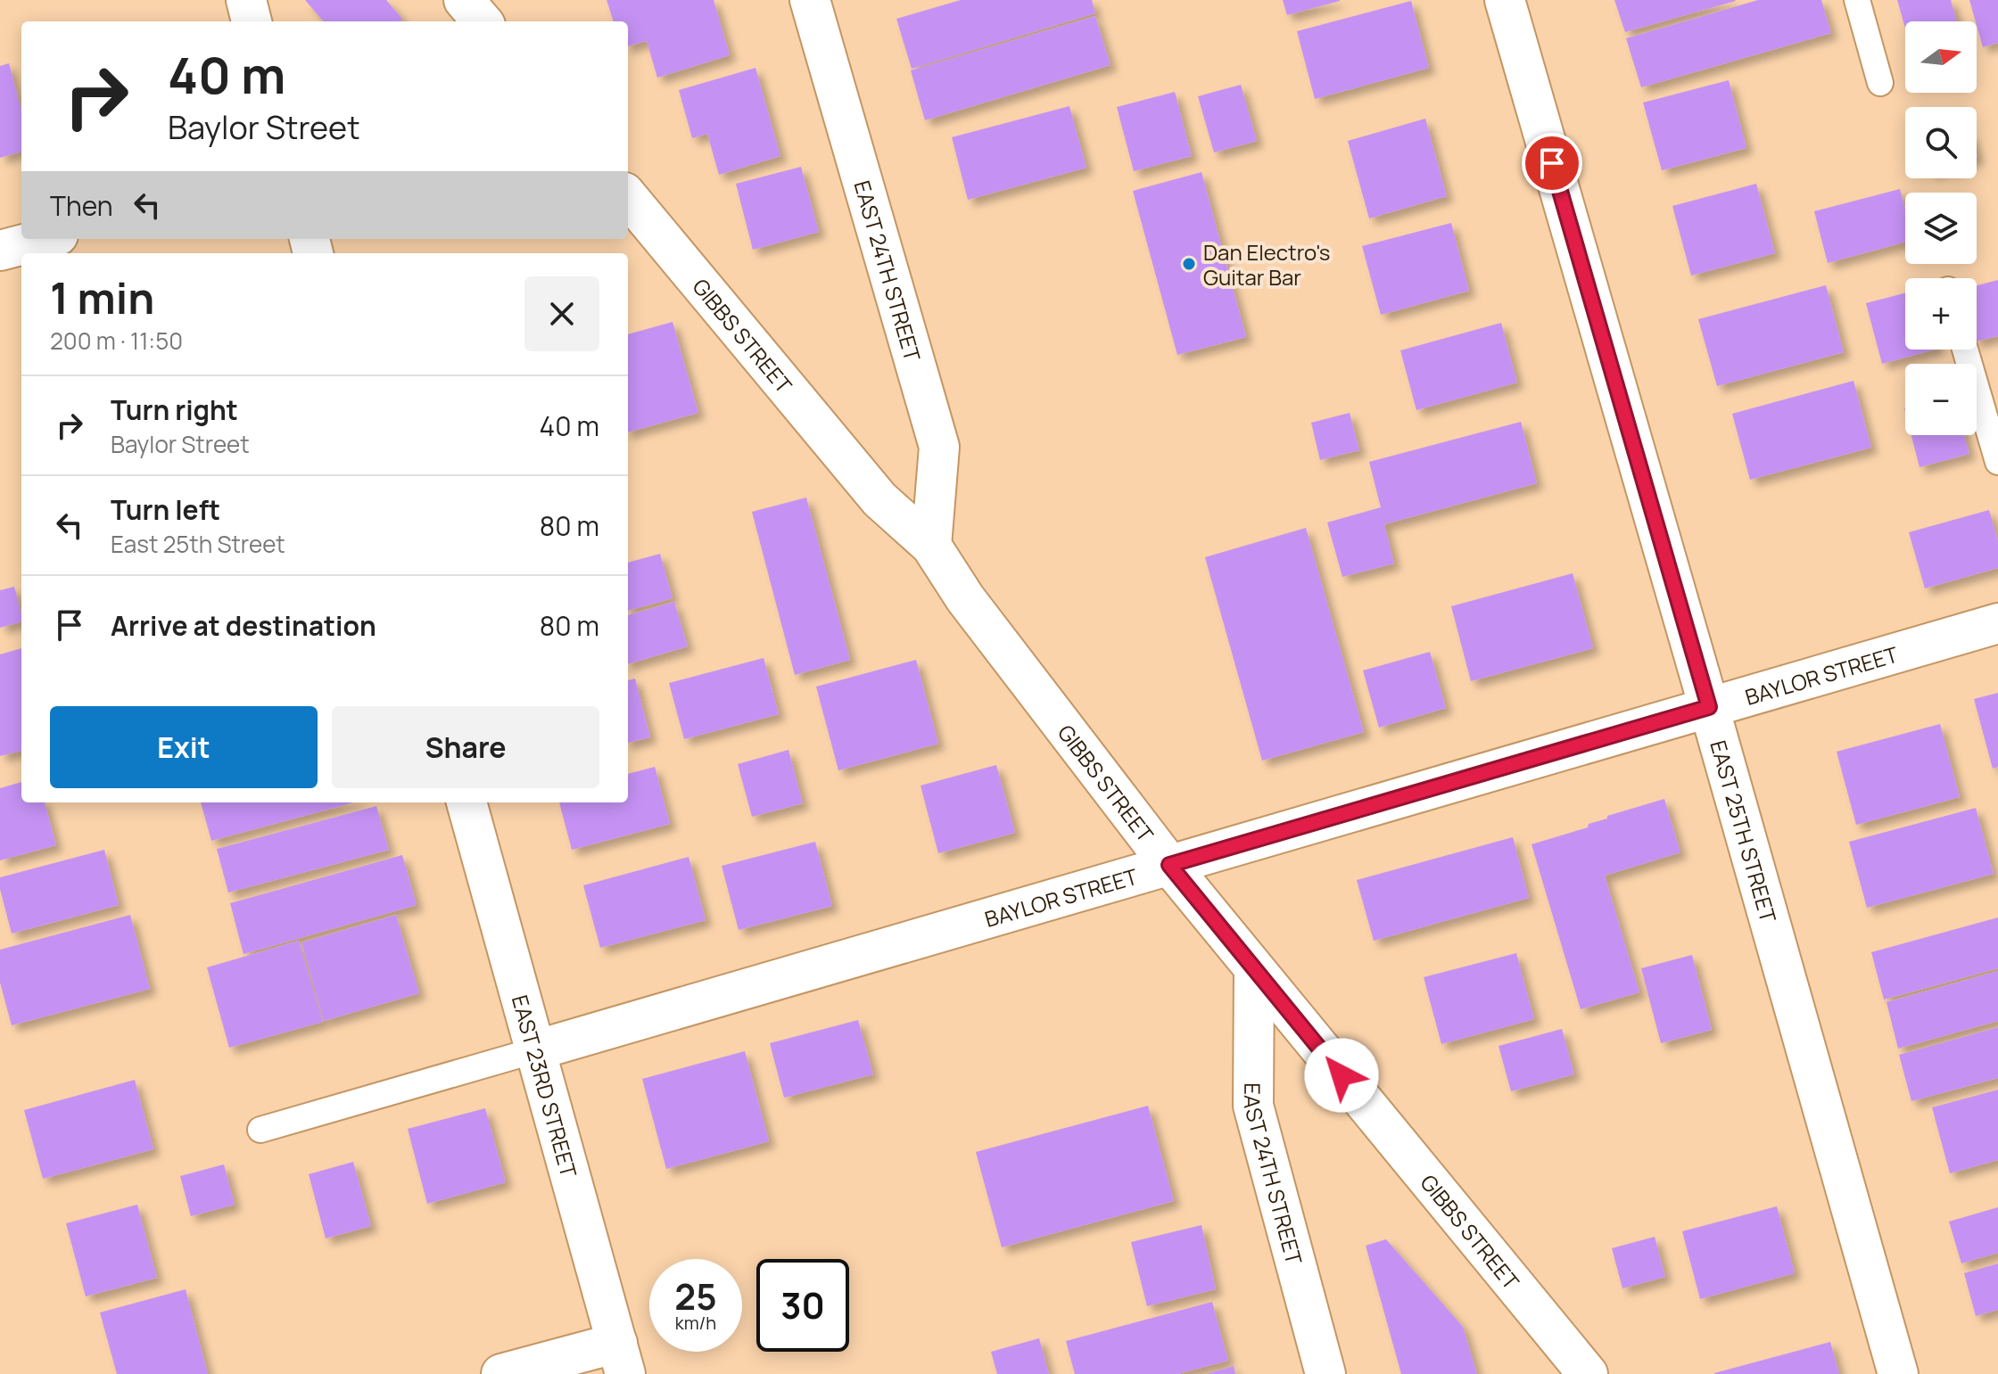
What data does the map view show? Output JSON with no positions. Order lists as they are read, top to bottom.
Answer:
{
  "streets": {
    "street": [
      "EAST 24TH STREET",
      "GIBBS STREET",
      "BAYLOR STREET",
      "EAST 25TH STREET",
      "EAST 23RD STREET"
    ]
  },
  "crossings": [
    ["EAST 24TH STREET", "GIBBS STREET"],
    ["GIBBS STREET", "BAYLOR STREET"],
    ["BAYLOR STREET", "EAST 25TH STREET"],
    ["BAYLOR STREET", "EAST 23RD STREET"]
  ],
  "places": ["Dan Electro's Guitar Bar"],
  "north": "right",
  "page": {
    "map_buttons": ["+", "−"],
    "turn": ["40 m", "Baylor Street"],
    "then": "Then",
    "heading": ["1 min", "200 m · 11:50"],
    "list": [
      {
        "name": "Turn right",
        "note": "Baylor Street",
        "value": "40 m"
      },
      {
        "name": "Turn left",
        "note": "East 25th Street",
        "value": "80 m"
      },
      {
        "name": "Arrive at destination",
        "value": "80 m"
      }
    ],
    "buttons": ["Exit", "Share"],
    "speed": "25 km/h",
    "limit": "30"
  }
}
